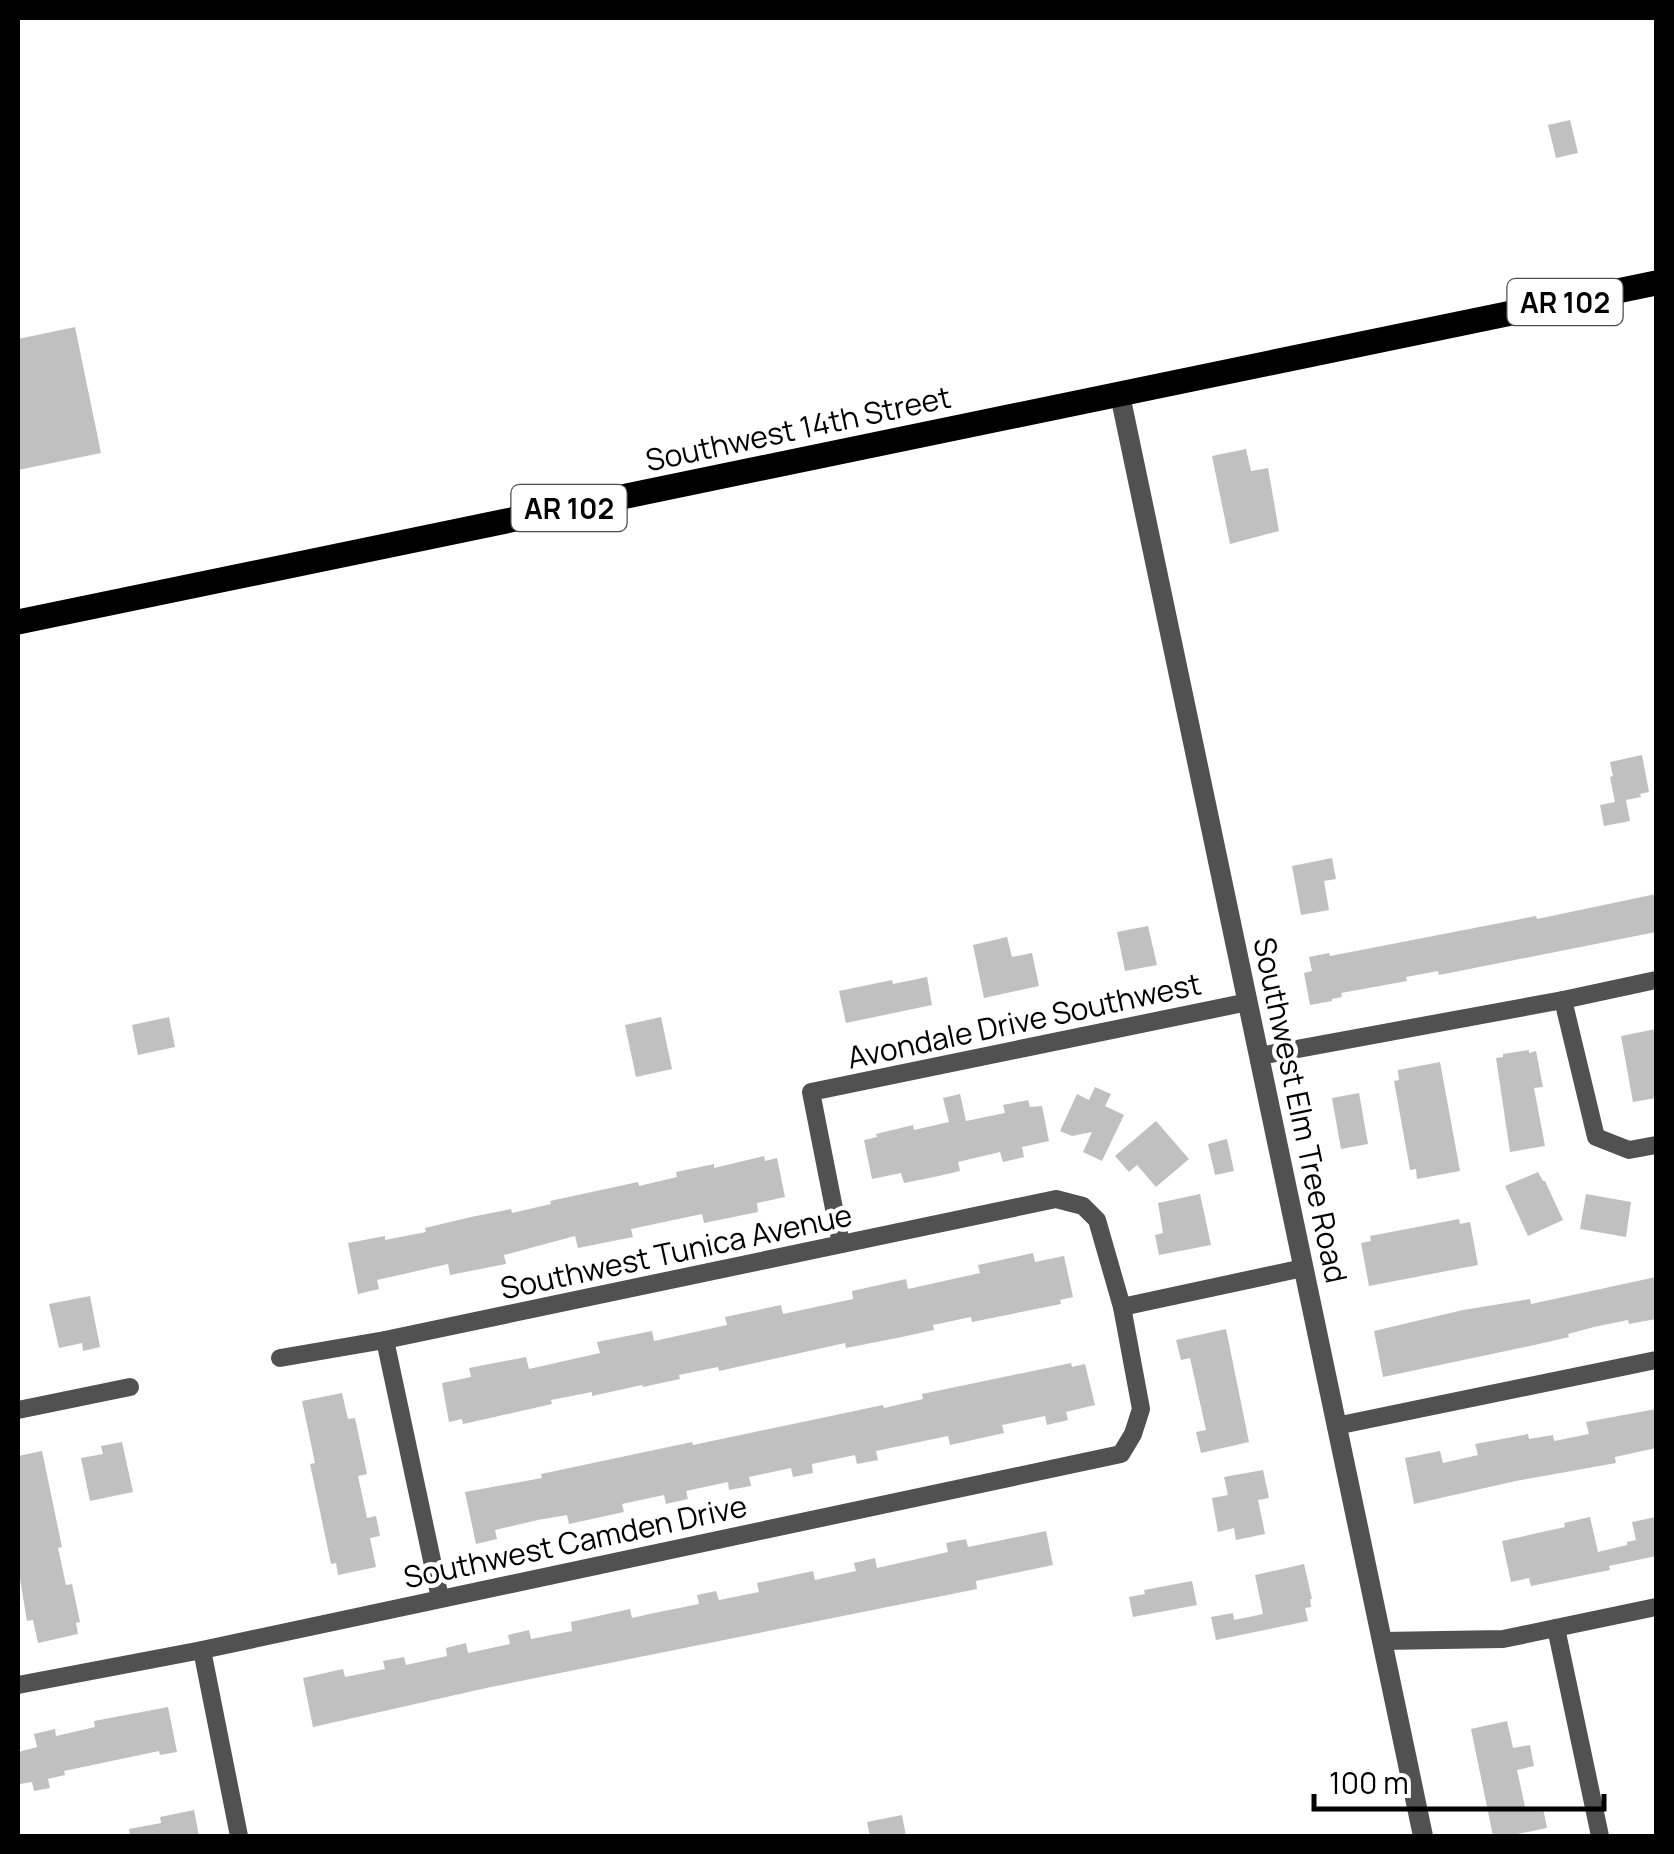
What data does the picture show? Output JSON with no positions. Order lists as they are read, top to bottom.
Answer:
{
  "streets": {
    "main road": ["AR 102", "Southwest 14th Street"],
    "street": [
      "Avondale Drive Southwest",
      "Southwest Elm Tree Road",
      "Southwest Tunica Avenue",
      "Southwest Camden Drive"
    ]
  },
  "crossings": [
    ["Southwest 14th Street", "Southwest Elm Tree Road"],
    ["Avondale Drive Southwest", "Southwest Elm Tree Road"],
    ["Avondale Drive Southwest", "Southwest Tunica Avenue"],
    ["Southwest Tunica Avenue", "Southwest Camden Drive"]
  ],
  "scale_bar": "100 m"
}
